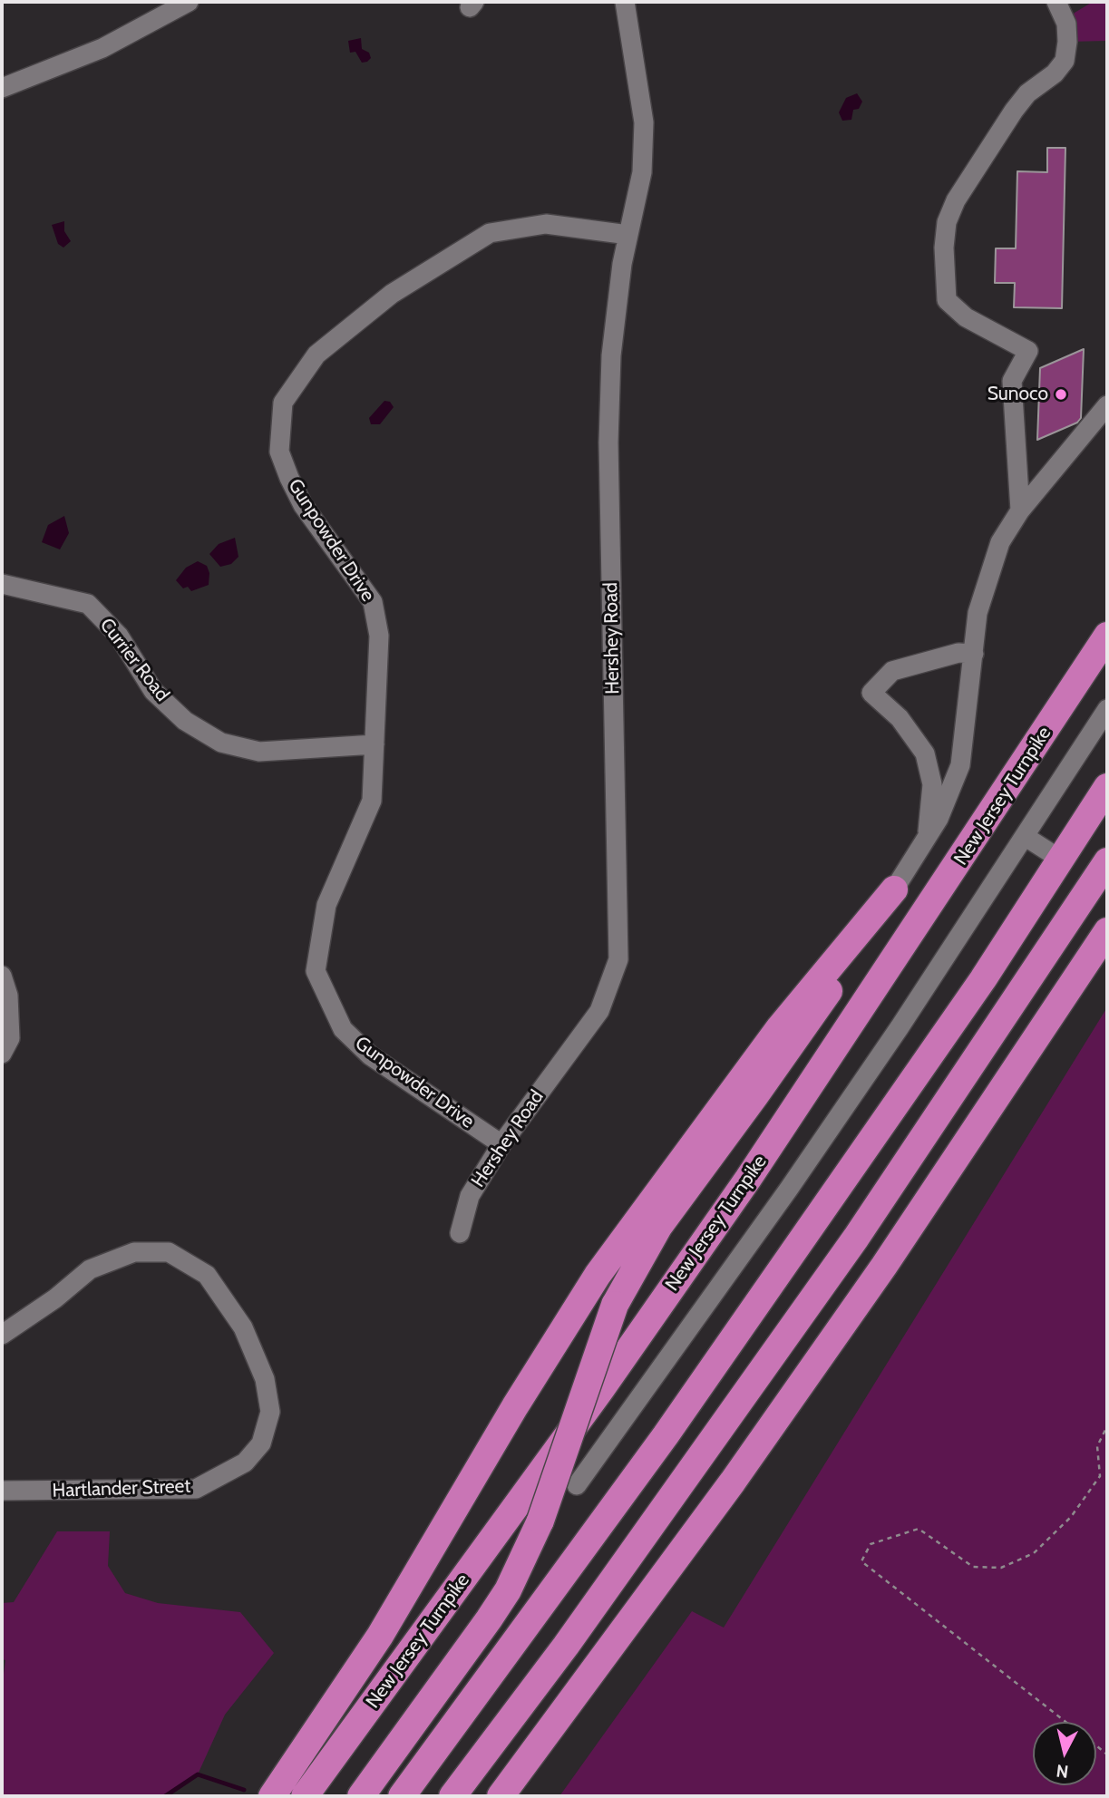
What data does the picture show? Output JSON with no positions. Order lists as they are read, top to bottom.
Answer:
{
  "streets": {
    "highway": ["New Jersey Turnpike"],
    "street": [
      "Gunpowder Drive",
      "Hershey Road",
      "Currier Road",
      "Hartlander Street"
    ]
  },
  "crossings": [
    ["Gunpowder Drive", "Hershey Road"],
    ["Gunpowder Drive", "Currier Road"]
  ],
  "places": ["Sunoco"],
  "north": "bottom"
}
